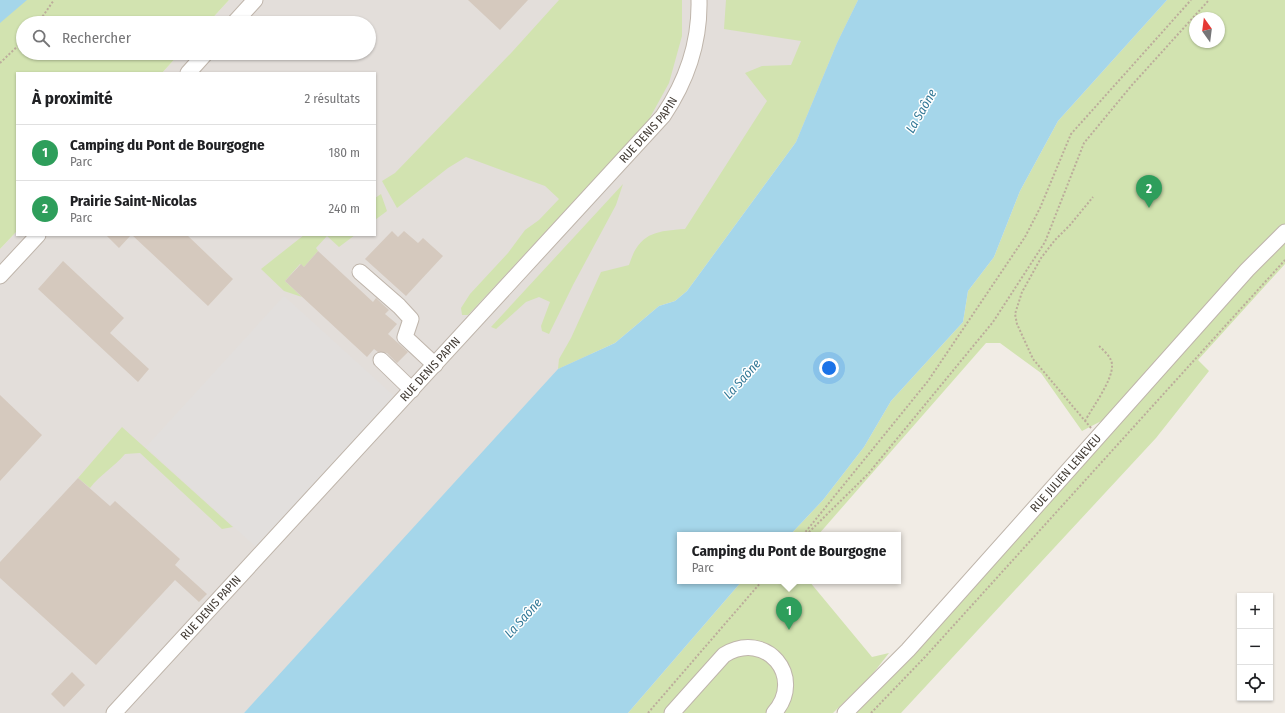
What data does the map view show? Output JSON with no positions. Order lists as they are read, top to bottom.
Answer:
{
  "streets": {
    "street": ["RUE DENIS PAPIN", "RUE JULIEN LENEVEU"]
  },
  "water": ["La Saône"],
  "north": "top",
  "page": {
    "search": "Rechercher",
    "heading": ["À proximité", "2 résultats"],
    "list": [
      {
        "mark": "1",
        "name": "Camping du Pont de Bourgogne",
        "note": "Parc",
        "value": "180 m"
      },
      {
        "mark": "2",
        "name": "Prairie Saint-Nicolas",
        "note": "Parc",
        "value": "240 m"
      }
    ],
    "pins": ["2", "1"],
    "popup": ["Camping du Pont de Bourgogne", "Parc"],
    "map_buttons": ["+", "−"]
  }
}
